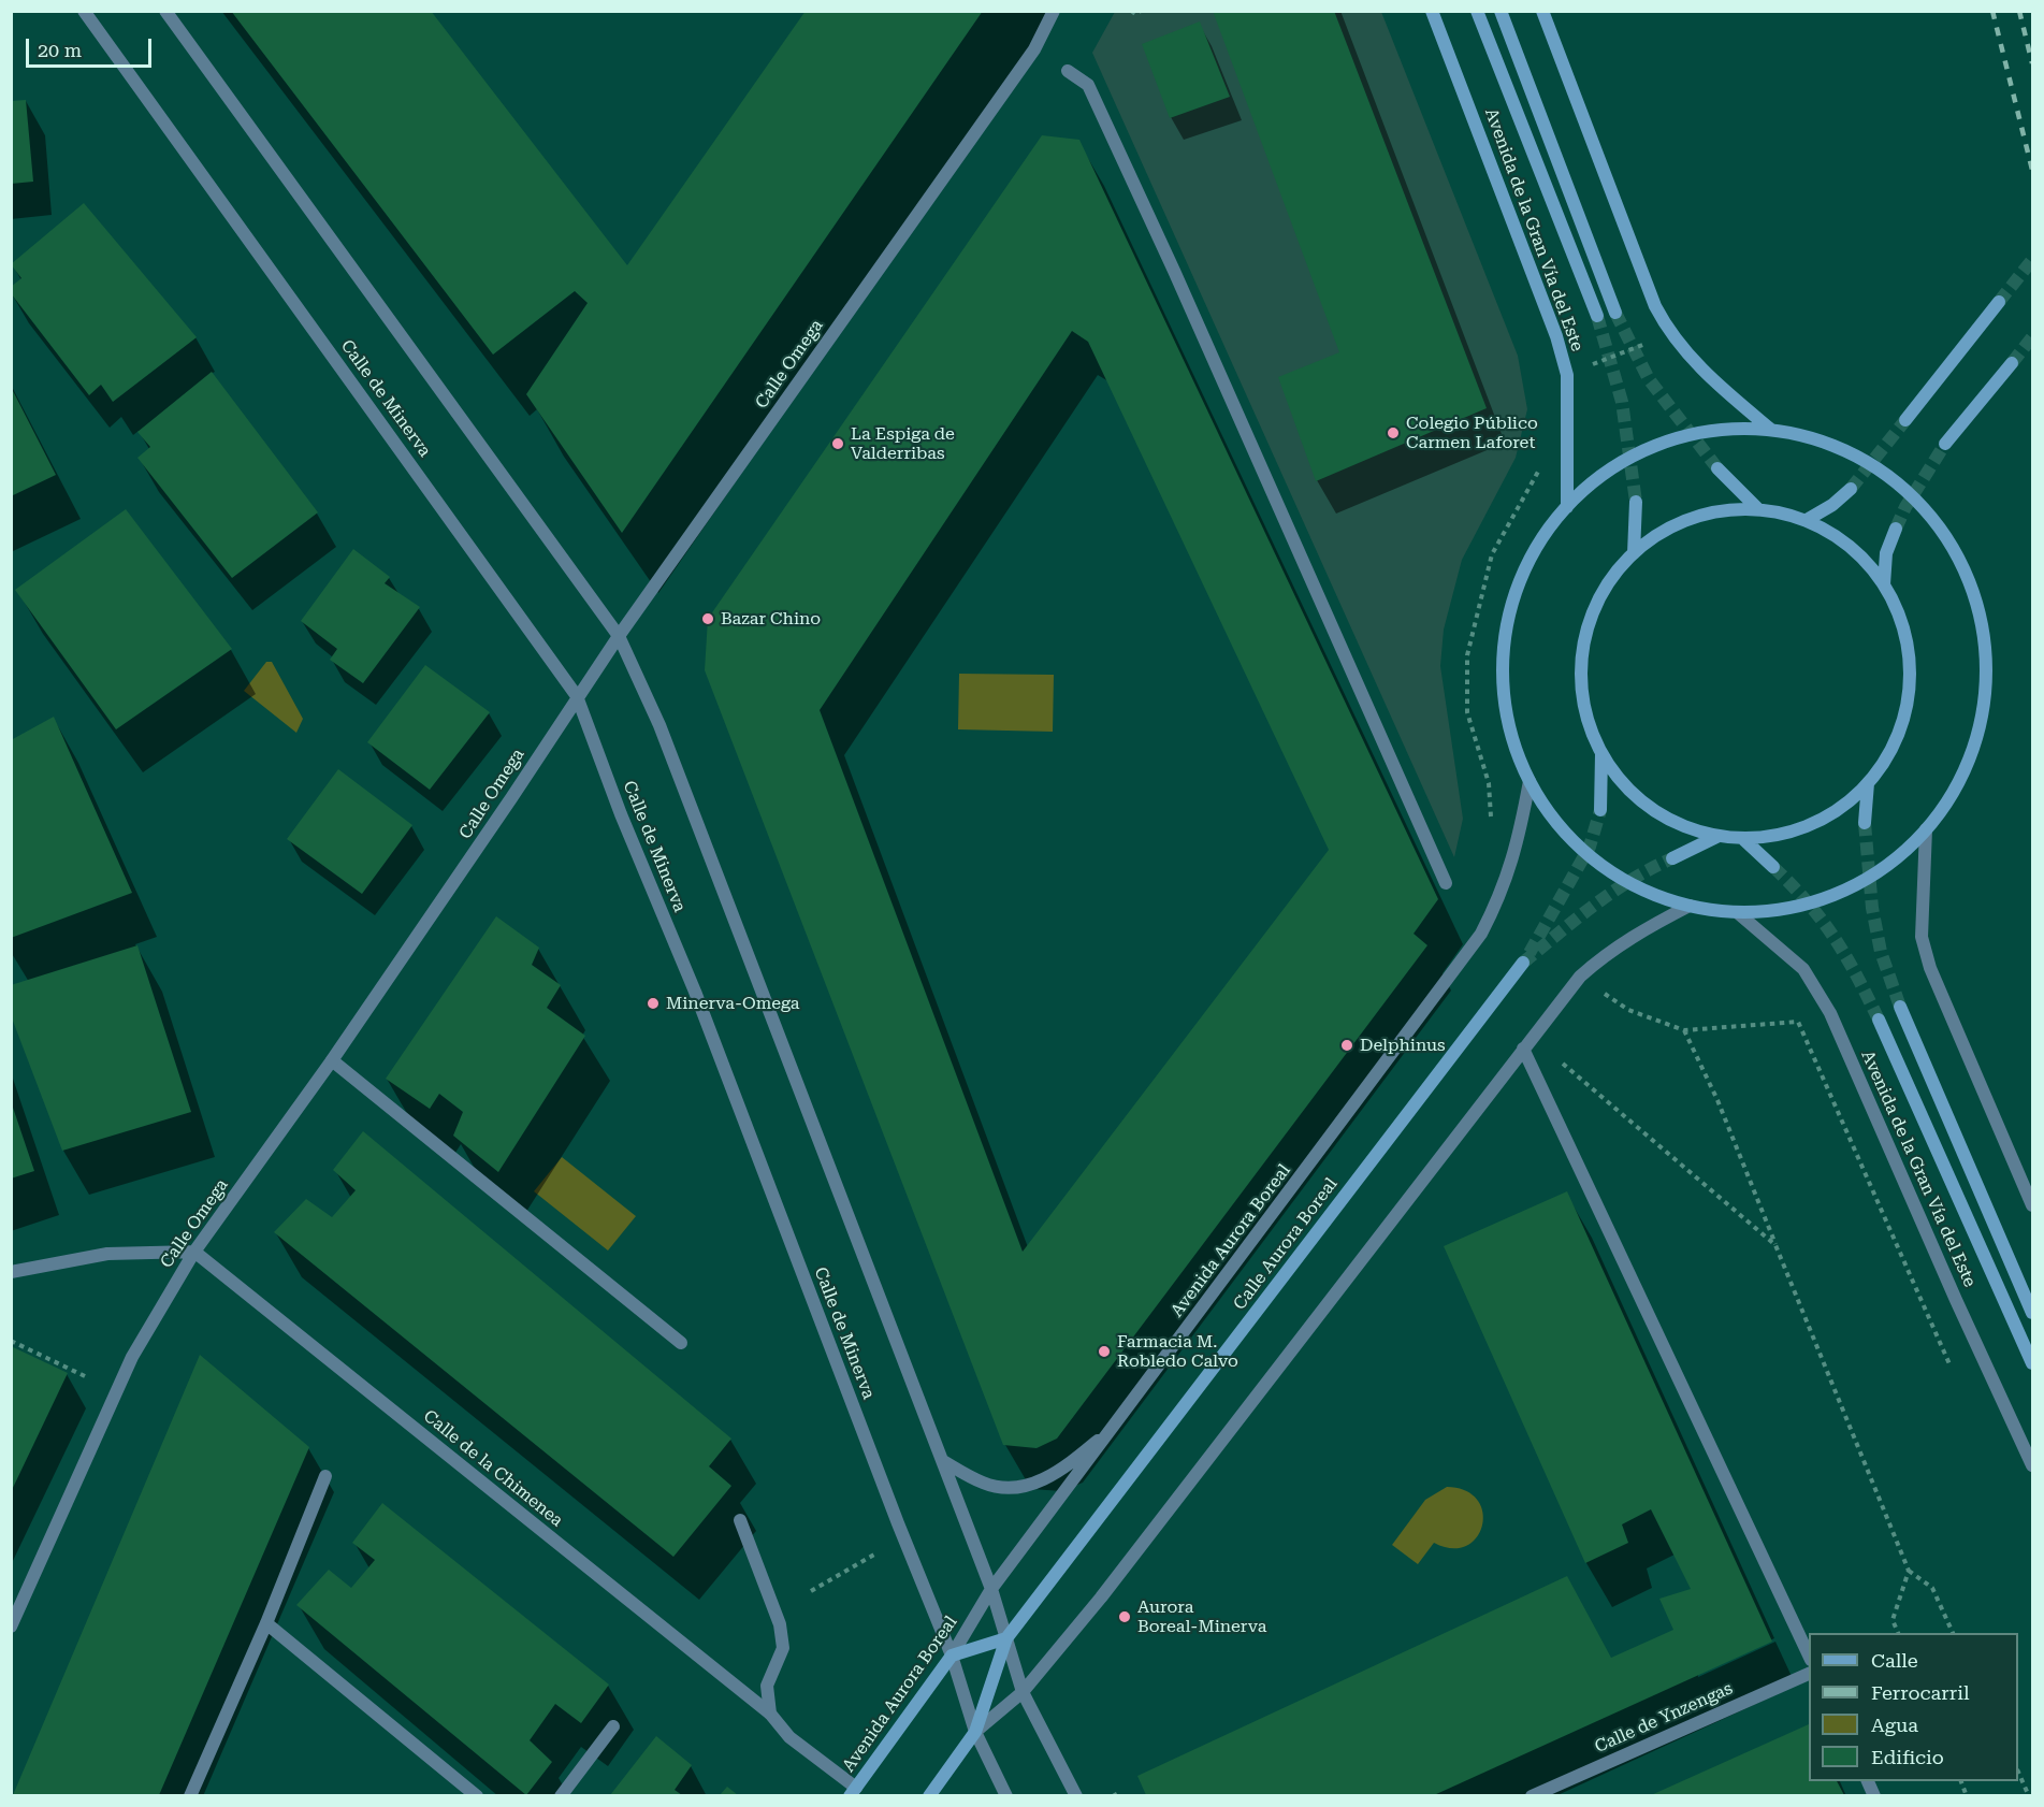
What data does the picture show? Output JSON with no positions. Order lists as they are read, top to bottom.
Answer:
{
  "streets": {
    "main road": ["Avenida de la Gran Vía del Este", "Avenida Aurora Boreal", "Calle Aurora Boreal"],
    "street": [
      "Calle Omega",
      "Calle de Minerva",
      "Calle de la Chimenea",
      "Calle de Ynzengas"
    ]
  },
  "crossings": [
    ["Calle Omega", "Calle de Minerva"],
    ["Calle Omega", "Calle de la Chimenea"],
    ["Calle de Minerva", "Avenida Aurora Boreal"],
    ["Calle de Minerva", "Calle Aurora Boreal"],
    ["Avenida Aurora Boreal", "Calle de la Chimenea"]
  ],
  "places": [
    "Colegio Público Carmen Laforet",
    "La Espiga de Valderribas",
    "Bazar Chino",
    "Minerva-Omega",
    "Delphinus",
    "Farmacia M. Robledo Calvo",
    "Aurora Boreal-Minerva"
  ],
  "legend": [
    "Calle",
    "Ferrocarril",
    "Agua",
    "Edificio"
  ],
  "scale_bar": "20 m"
}
